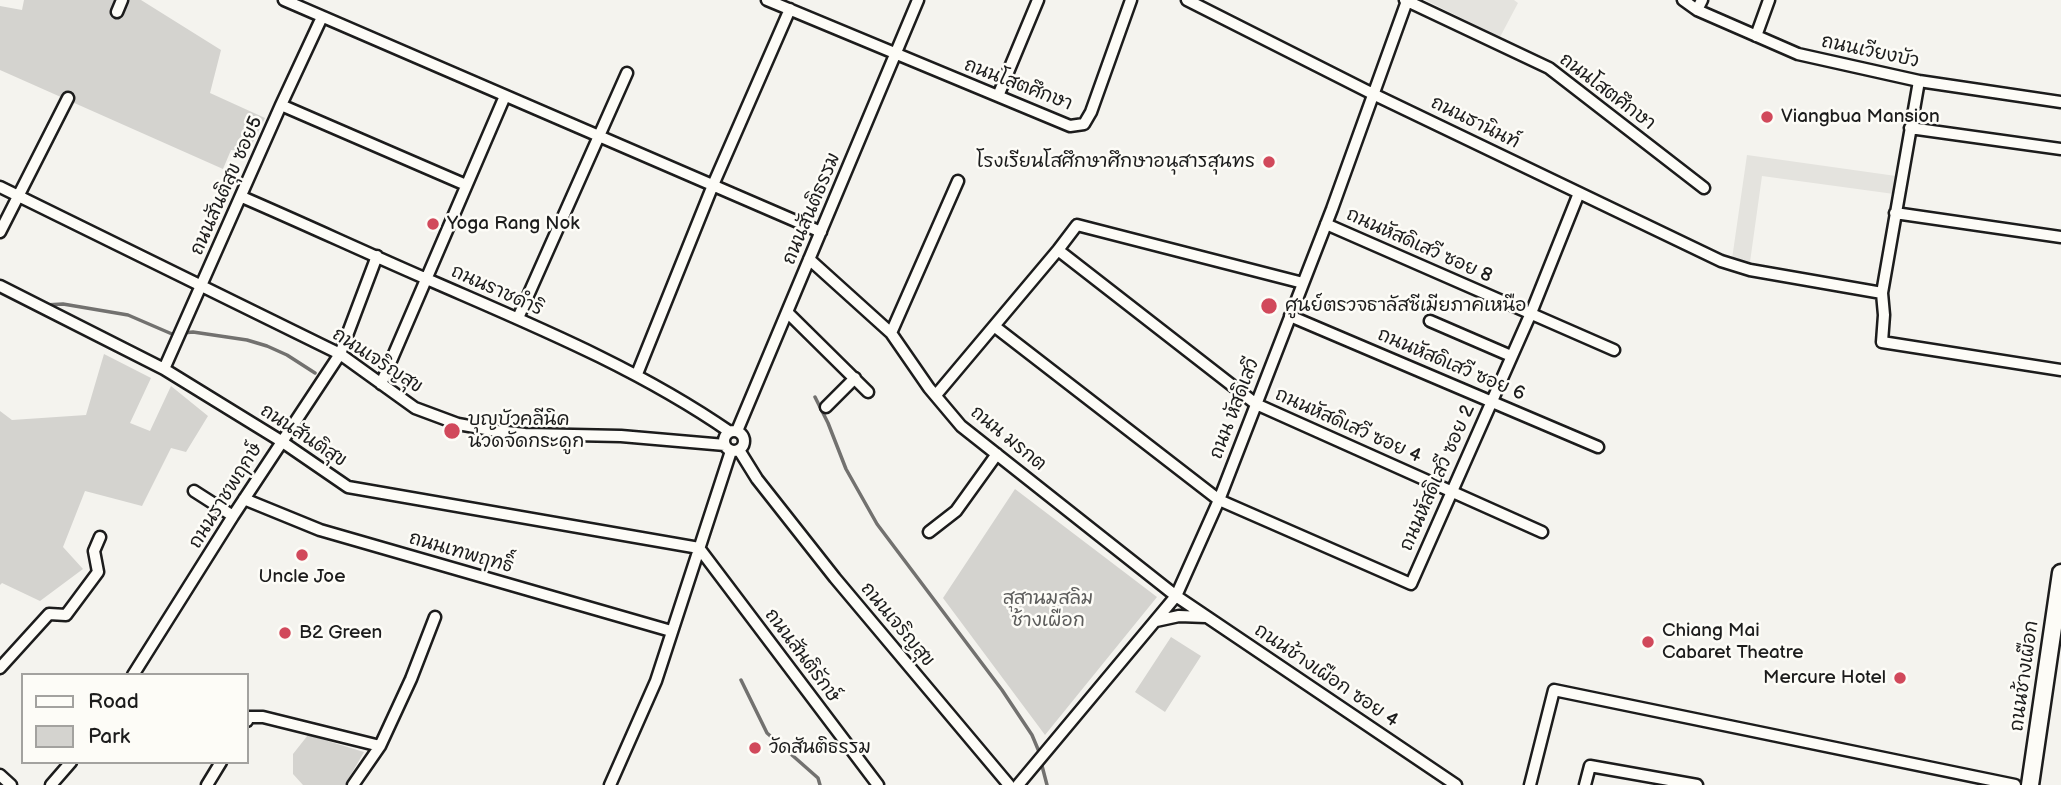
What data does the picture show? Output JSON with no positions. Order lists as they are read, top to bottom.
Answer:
{
  "streets": {
    "main road": ["ถนนช้างเผือก"],
    "street": [
      "ถนนเวียงบัว",
      "ถนนโสตศึกษา",
      "ถนนธานินท์",
      "ถนนสันติสุข ซอย5",
      "ถนนสันติธรรม",
      "ถนนหัสดิเสวี ซอย 8",
      "ถนนราชดำริ",
      "ถนนเจริญสุข",
      "ถนนหัสดิเสวี ซอย 6",
      "ถนน หัสดิเสวี",
      "ถนนหัสดิเสวี ซอย 4",
      "ถนนสันติสุข",
      "ถนน มรกต",
      "ถนนหัสดิเสวี ซอย 2",
      "ถนนราชพฤกษ์",
      "ถนนเทพฤทธิ์",
      "ถนนสันติรักษ์",
      "ถนนช้างเผือก ซอย 4"
    ]
  },
  "crossings": [
    ["ถนนโสตศึกษา", "ถนนสันติธรรม"],
    ["ถนนโสตศึกษา", "ถนน หัสดิเสวี"],
    ["ถนนธานินท์", "ถนน หัสดิเสวี"],
    ["ถนนธานินท์", "ถนนหัสดิเสวี ซอย 2"],
    ["ถนนสันติสุข ซอย5", "ถนนราชดำริ"],
    ["ถนนสันติสุข ซอย5", "ถนนเจริญสุข"],
    ["ถนนสันติสุข ซอย5", "ถนนสันติสุข"],
    ["ถนนสันติธรรม", "ถนนราชดำริ"],
    ["ถนนสันติธรรม", "ถนนเจริญสุข"],
    ["ถนนสันติธรรม", "ถนน มรกต"],
    ["ถนนหัสดิเสวี ซอย 8", "ถนน หัสดิเสวี"],
    ["ถนนหัสดิเสวี ซอย 8", "ถนนหัสดิเสวี ซอย 2"],
    ["ถนนราชดำริ", "ถนนเจริญสุข"],
    ["ถนนราชดำริ", "ถนนราชพฤกษ์"],
    ["ถนนเจริญสุข", "ถนนราชพฤกษ์"],
    ["ถนนหัสดิเสวี ซอย 6", "ถนน หัสดิเสวี"],
    ["ถนนหัสดิเสวี ซอย 6", "ถนนหัสดิเสวี ซอย 2"],
    ["ถนน หัสดิเสวี", "ถนนหัสดิเสวี ซอย 4"],
    ["ถนน หัสดิเสวี", "ถนน มรกต"],
    ["ถนน หัสดิเสวี", "ถนนหัสดิเสวี ซอย 2"],
    ["ถนน หัสดิเสวี", "ถนนช้างเผือก ซอย 4"],
    ["ถนนหัสดิเสวี ซอย 4", "ถนนหัสดิเสวี ซอย 2"],
    ["ถนนสันติสุข", "ถนนราชพฤกษ์"],
    ["ถนนสันติสุข", "ถนนสันติรักษ์"],
    ["ถนน มรกต", "ถนนช้างเผือก ซอย 4"],
    ["ถนนราชพฤกษ์", "ถนนเทพฤทธิ์"]
  ],
  "parks": ["สุสานมุสลิม ช้างเผือก"],
  "places": [
    "Viangbua Mansion",
    "โรงเรียนโสศึกษาศึกษาอนุสารสุนทร",
    "Yoga Rang Nok",
    "ศูนย์ตรวจธาลัสซีเมียภาคเหนือ",
    "บุญบัวคลีนิค นวดจัดกระดูก",
    "Uncle Joe",
    "B2 Green",
    "Chiang Mai Cabaret Theatre",
    "Mercure Hotel",
    "วัดสันติธรรม"
  ],
  "legend": ["Road", "Park"]
}
